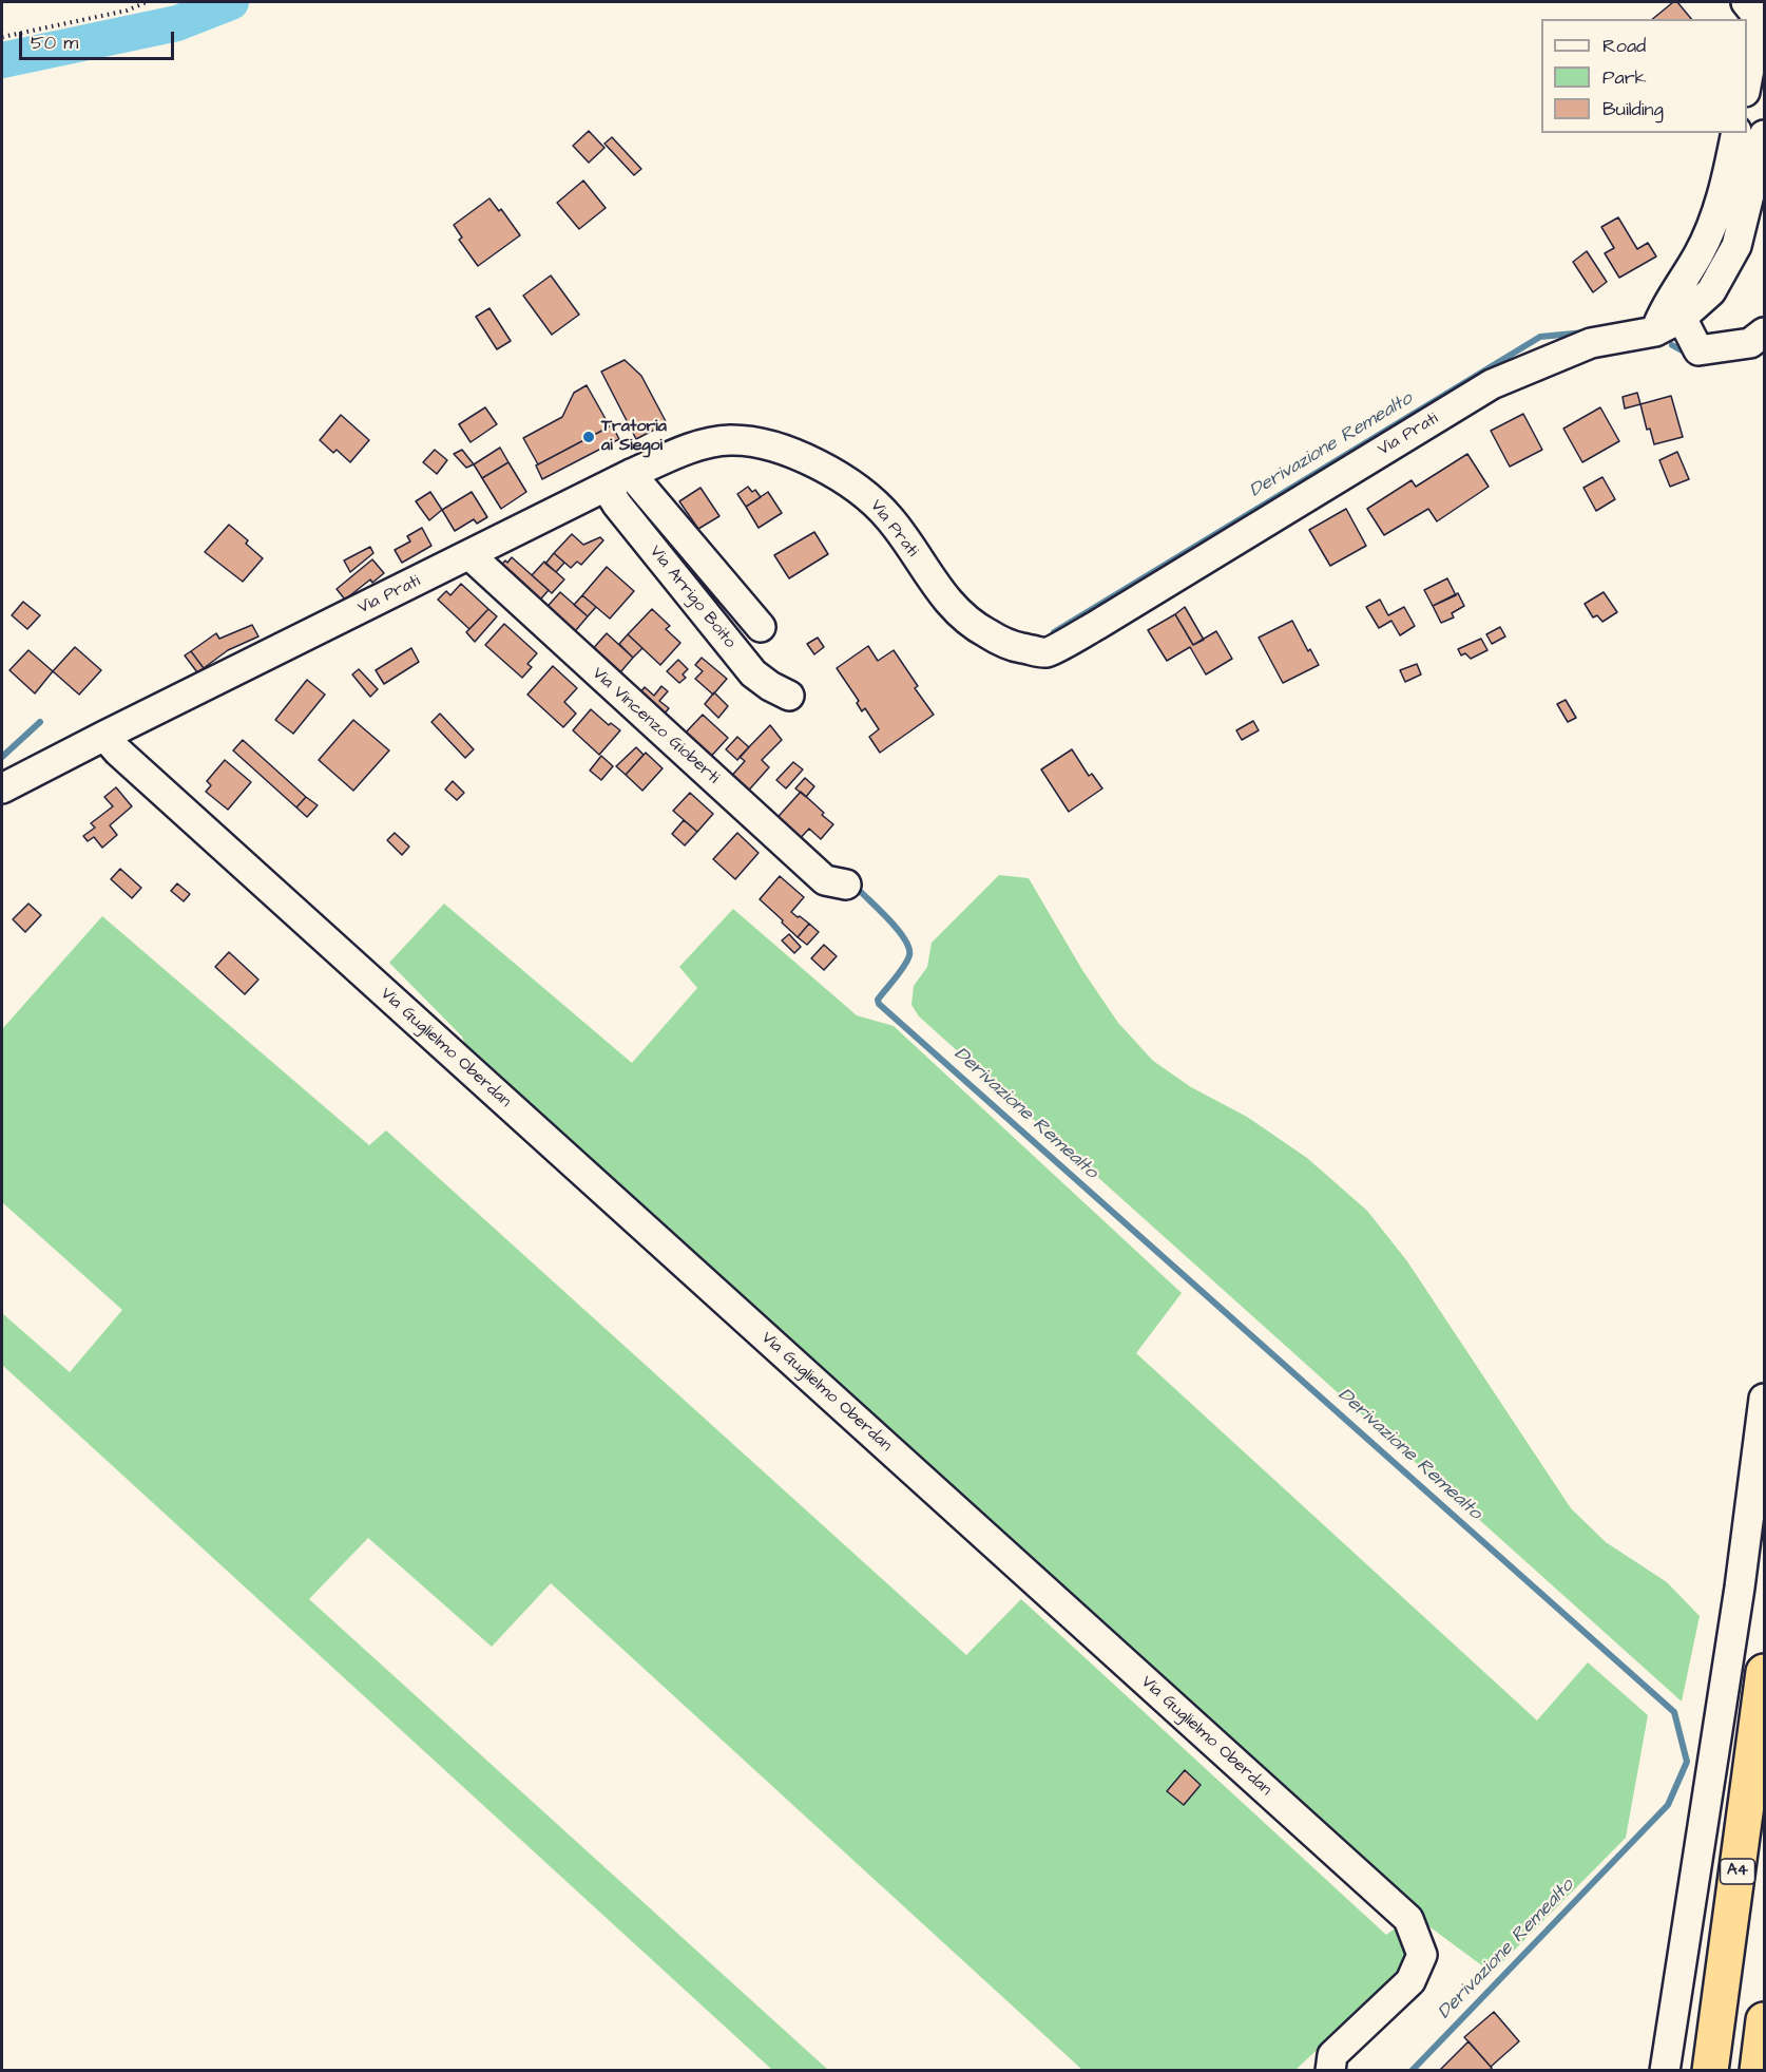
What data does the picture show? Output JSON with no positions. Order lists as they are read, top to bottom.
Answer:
{
  "streets": {
    "highway": ["A4"],
    "street": [
      "Via Prati",
      "Via Arrigo Boito",
      "Via Vincenzo Gioberti",
      "Via Guglielmo Oberdan"
    ]
  },
  "crossings": [
    ["Via Prati", "Via Arrigo Boito"],
    ["Via Prati", "Via Vincenzo Gioberti"],
    ["Via Prati", "Via Guglielmo Oberdan"]
  ],
  "water": ["Derivazione Remealto"],
  "places": ["Tratoria ai Siegoi"],
  "legend": ["Road", "Park", "Building"],
  "scale_bar": "50 m"
}
